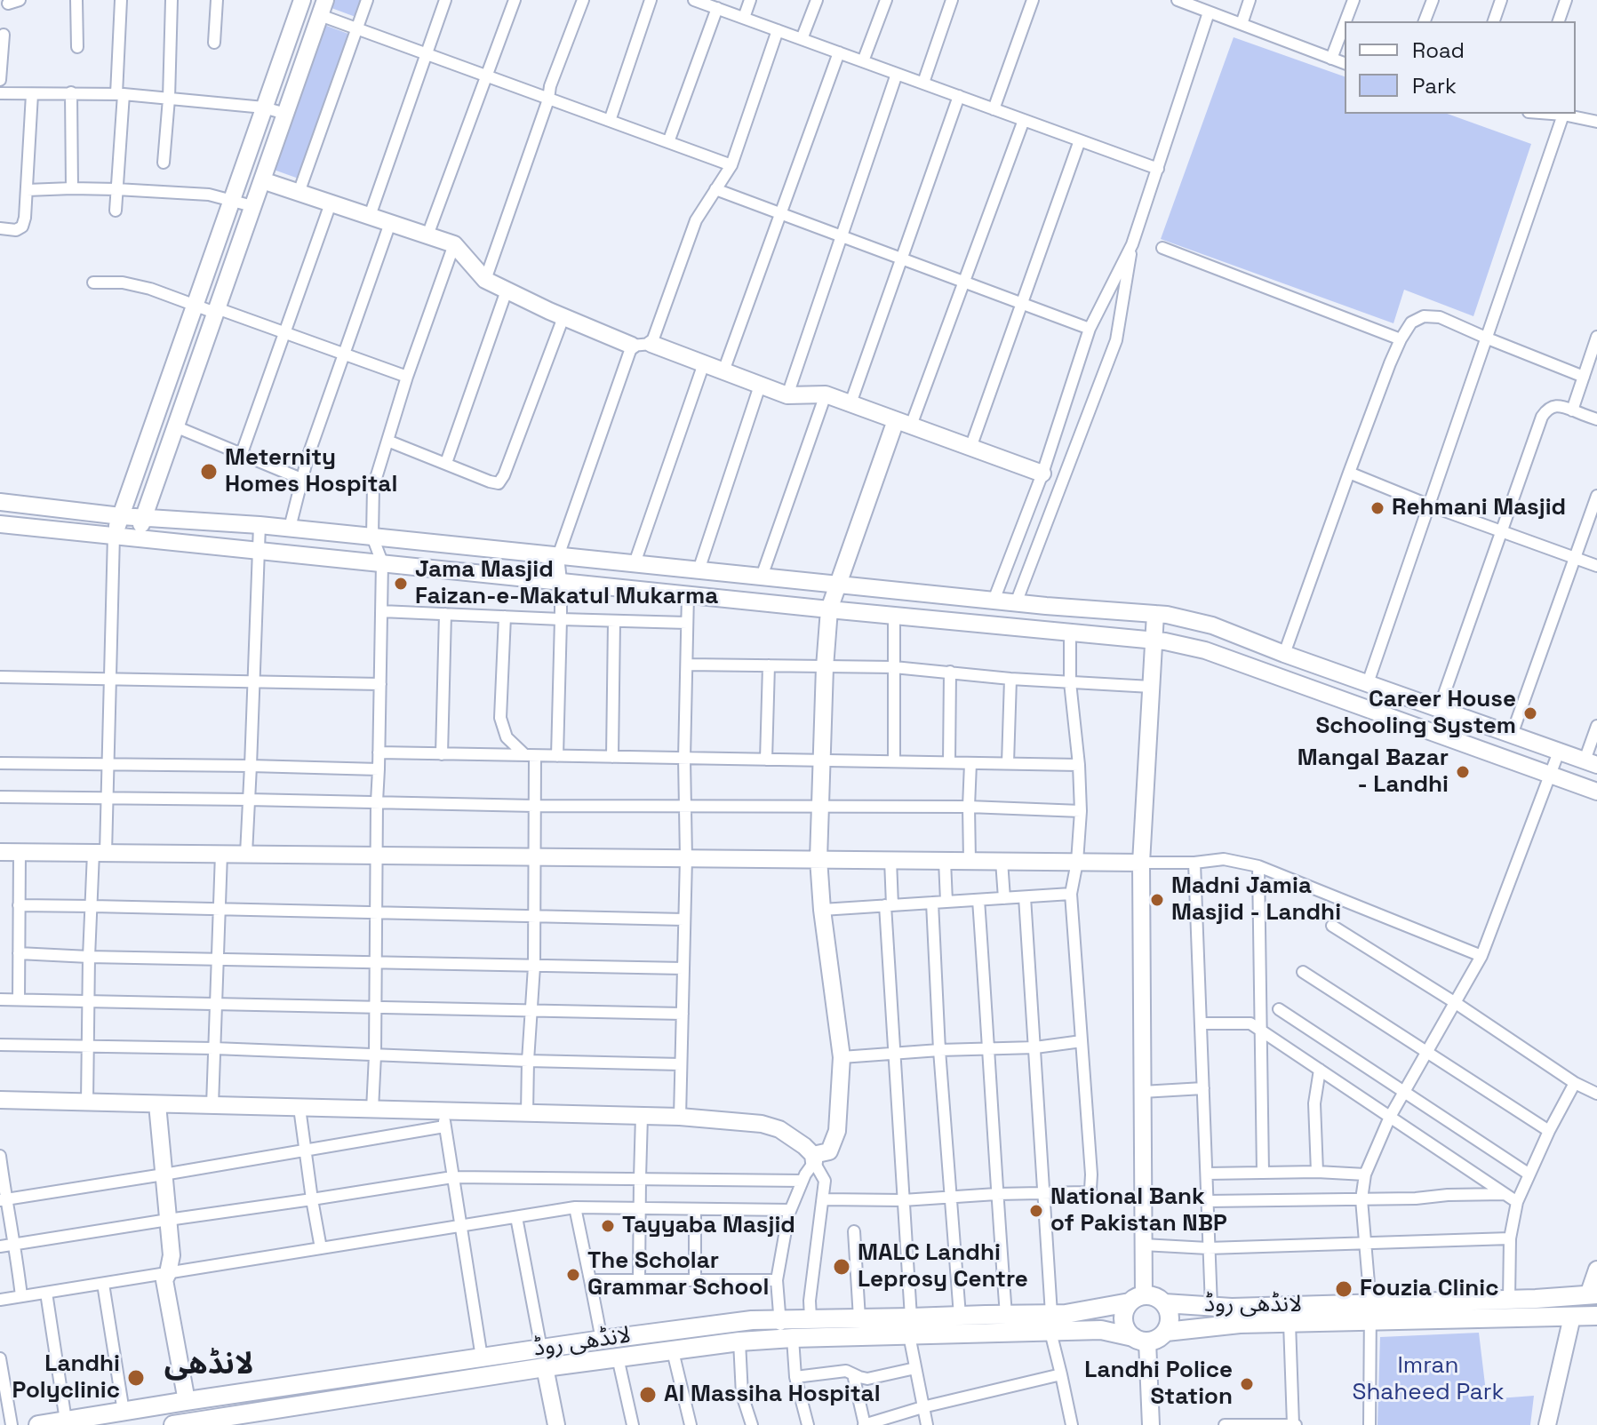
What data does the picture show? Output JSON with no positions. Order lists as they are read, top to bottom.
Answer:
{
  "streets": {
    "main road": ["لانڈھی روڈ"]
  },
  "districts": ["لانڈھی"],
  "parks": ["Imran Shaheed Park"],
  "places": [
    "Meternity Homes Hospital",
    "Rehmani Masjid",
    "Jama Masjid Faizan-e-Makatul Mukarma",
    "Career House Schooling System",
    "Mangal Bazar - Landhi",
    "Madni Jamia Masjid - Landhi",
    "National Bank of Pakistan NBP",
    "Tayyaba Masjid",
    "MALC Landhi Leprosy Centre",
    "The Scholar Grammar School",
    "Fouzia Clinic",
    "Landhi Polyclinic",
    "Landhi Police Station",
    "Al Massiha Hospital"
  ],
  "legend": ["Road", "Park"]
}
